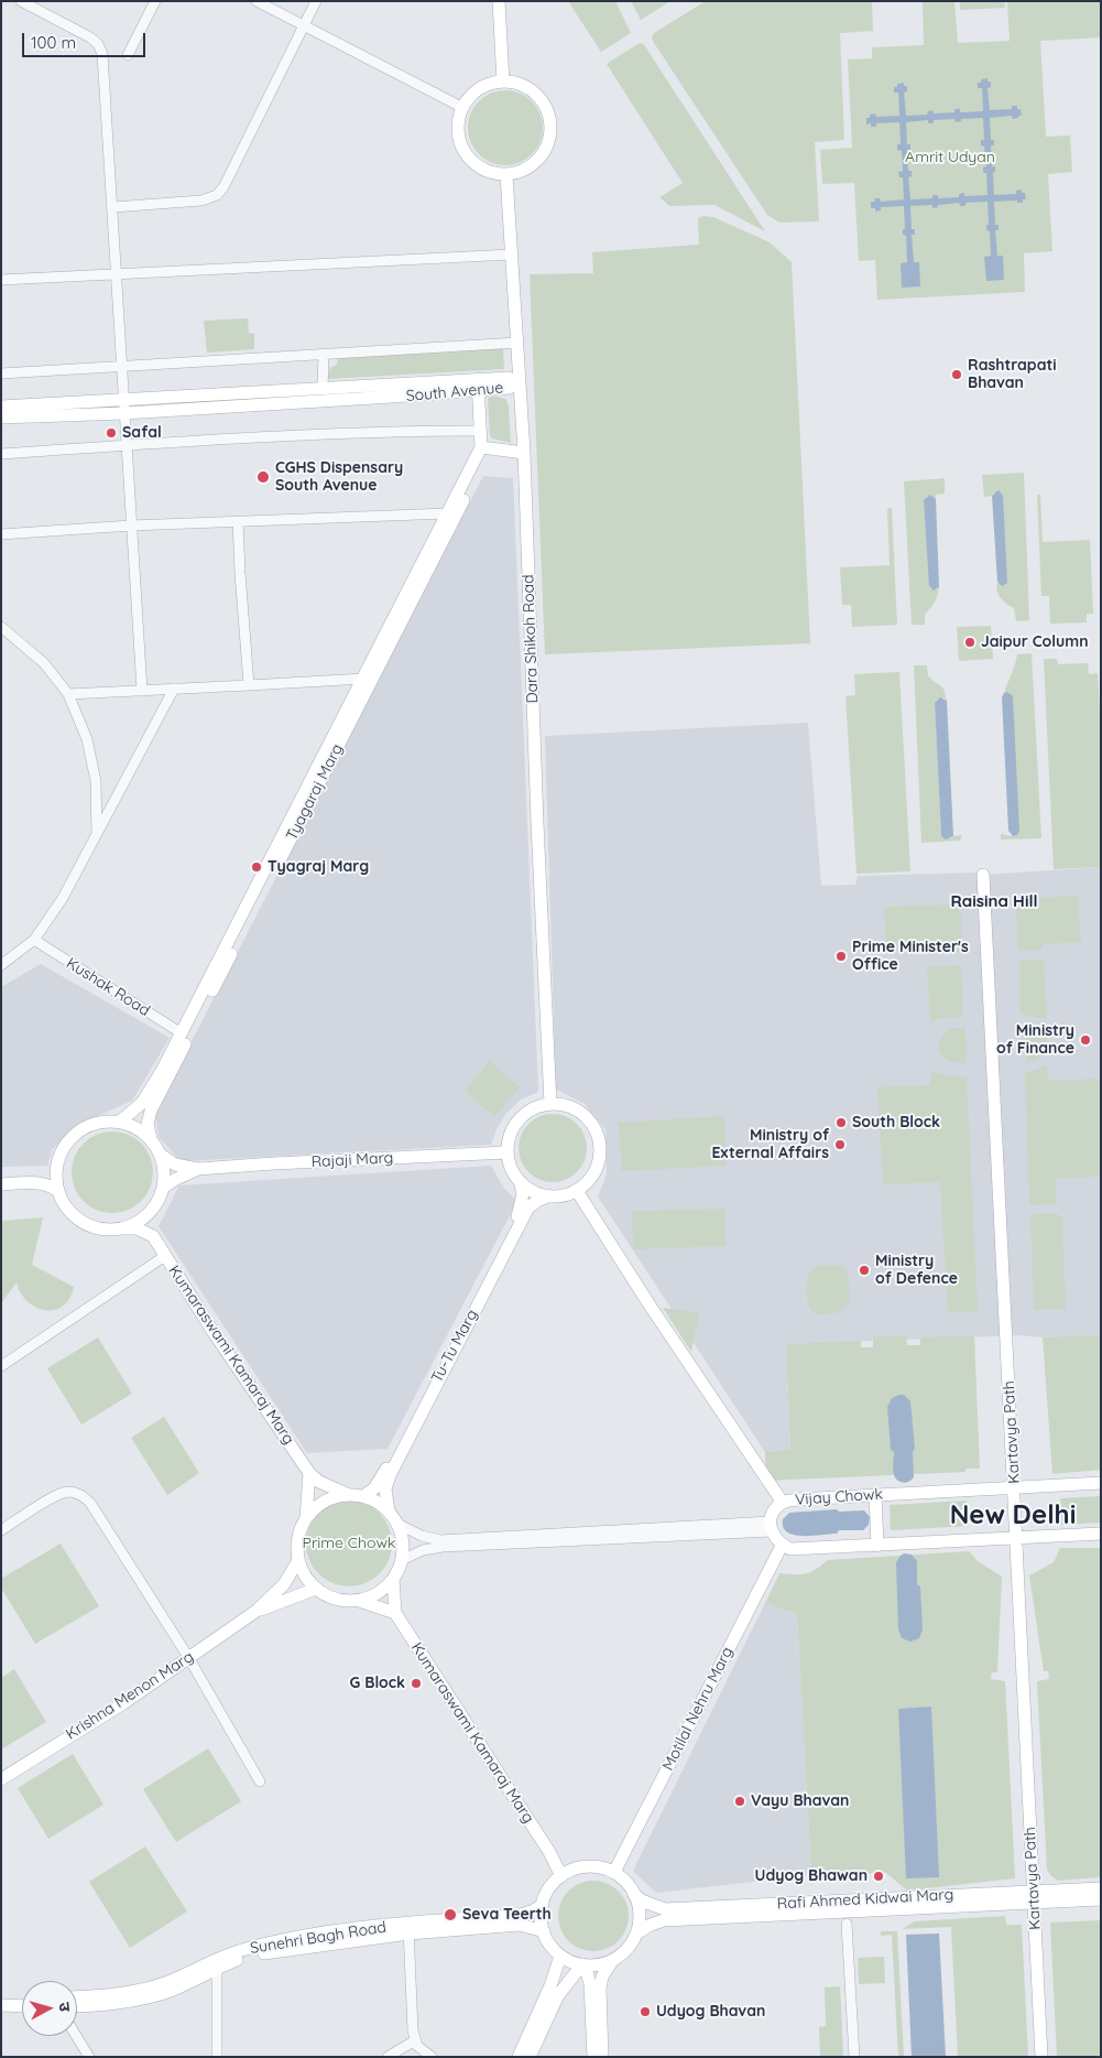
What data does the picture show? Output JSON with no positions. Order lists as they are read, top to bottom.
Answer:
{
  "streets": {
    "main road": [
      "South Avenue",
      "Dara Shikoh Road",
      "Tyagaraj Marg",
      "Rajaji Marg",
      "Tu-Tu Marg",
      "Kumaraswami Kamaraj Marg",
      "Kartavya Path",
      "Vijay Chowk",
      "Krishna Menon Marg",
      "Motilal Nehru Marg",
      "Rafi Ahmed Kidwai Marg",
      "Sunehri Bagh Road"
    ],
    "street": ["Kushak Road"]
  },
  "crossings": [
    ["South Avenue", "Dara Shikoh Road"],
    ["Dara Shikoh Road", "Rajaji Marg"],
    ["Dara Shikoh Road", "Tu-Tu Marg"],
    ["Tyagaraj Marg", "Kushak Road"],
    ["Tyagaraj Marg", "Rajaji Marg"],
    ["Tyagaraj Marg", "Kumaraswami Kamaraj Marg"],
    ["Rajaji Marg", "Tu-Tu Marg"],
    ["Rajaji Marg", "Kumaraswami Kamaraj Marg"],
    ["Tu-Tu Marg", "Kumaraswami Kamaraj Marg"],
    ["Tu-Tu Marg", "Krishna Menon Marg"],
    ["Kumaraswami Kamaraj Marg", "Krishna Menon Marg"],
    ["Kumaraswami Kamaraj Marg", "Motilal Nehru Marg"],
    ["Kumaraswami Kamaraj Marg", "Rafi Ahmed Kidwai Marg"],
    ["Kumaraswami Kamaraj Marg", "Sunehri Bagh Road"],
    ["Kartavya Path", "Vijay Chowk"],
    ["Kartavya Path", "Rafi Ahmed Kidwai Marg"],
    ["Motilal Nehru Marg", "Rafi Ahmed Kidwai Marg"],
    ["Motilal Nehru Marg", "Sunehri Bagh Road"],
    ["Rafi Ahmed Kidwai Marg", "Sunehri Bagh Road"]
  ],
  "districts": ["Raisina Hill", "New Delhi"],
  "parks": ["Amrit Udyan", "Prime Chowk"],
  "places": [
    "Rashtrapati Bhavan",
    "Safal",
    "CGHS Dispensary South Avenue",
    "Jaipur Column",
    "Tyagraj Marg",
    "Prime Minister's Office",
    "Ministry of Finance",
    "South Block",
    "Ministry of External Affairs",
    "Ministry of Defence",
    "G Block",
    "Vayu Bhavan",
    "Udyog Bhawan",
    "Seva Teerth",
    "Udyog Bhavan"
  ],
  "scale_bar": "100 m",
  "north": "right"
}
